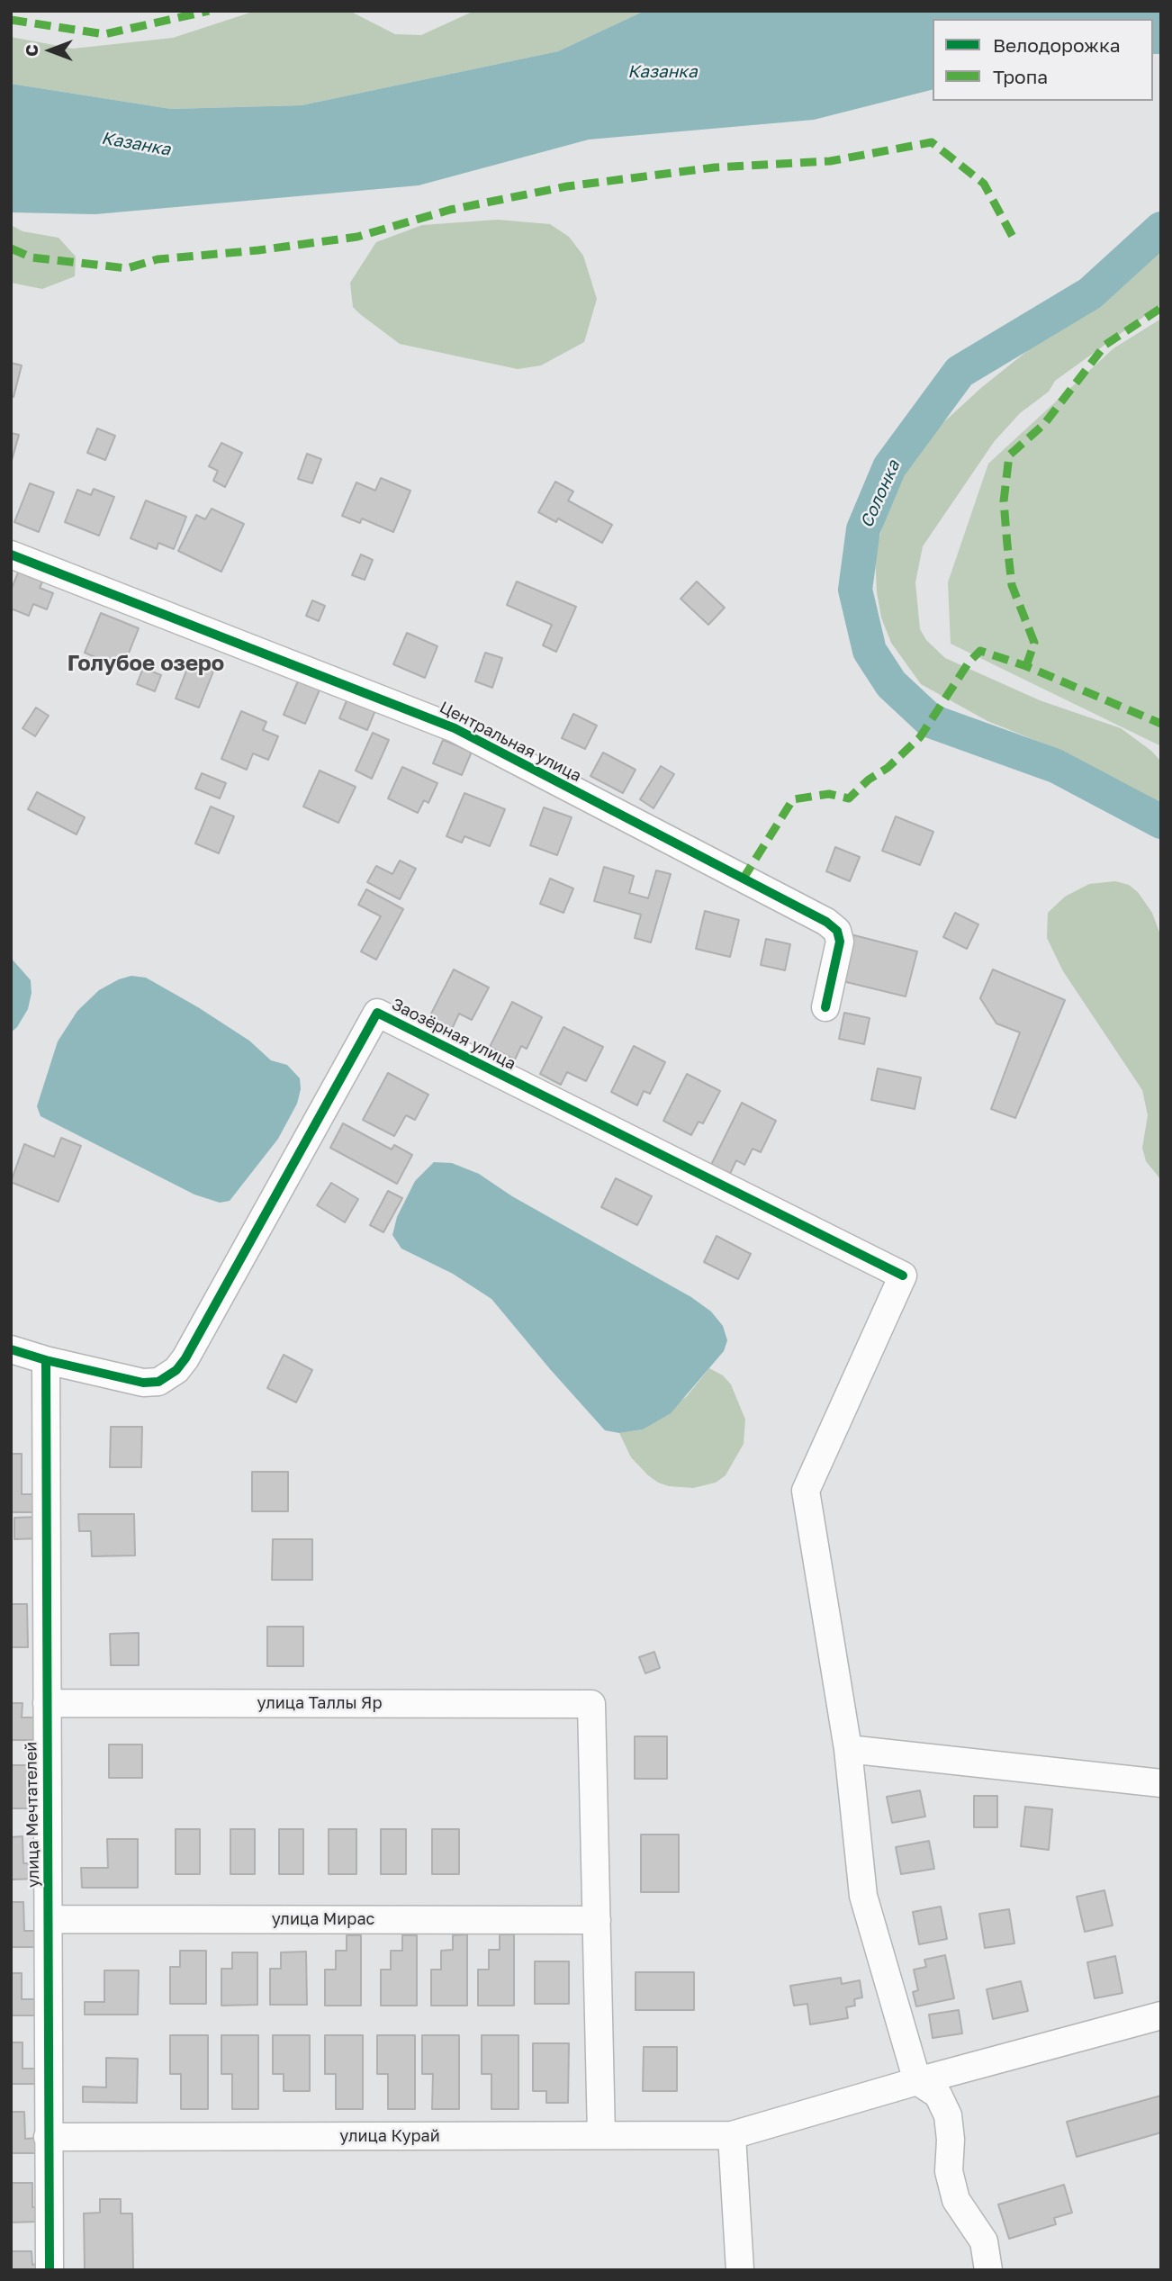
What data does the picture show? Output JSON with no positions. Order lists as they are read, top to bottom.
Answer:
{
  "streets": {
    "street": [
      "Центральная улица",
      "Заозёрная улица",
      "улица Таллы Яр",
      "улица Мечтателей",
      "улица Мирас",
      "улица Курай"
    ]
  },
  "crossings": [
    ["Заозёрная улица", "улица Мечтателей"],
    ["улица Таллы Яр", "улица Мечтателей"],
    ["улица Таллы Яр", "улица Мирас"],
    ["улица Мечтателей", "улица Мирас"],
    ["улица Мечтателей", "улица Курай"]
  ],
  "districts": ["Голубое озеро"],
  "water": ["Казанка", "Солонка"],
  "legend": ["Велодорожка", "Тропа"],
  "north": "left"
}
